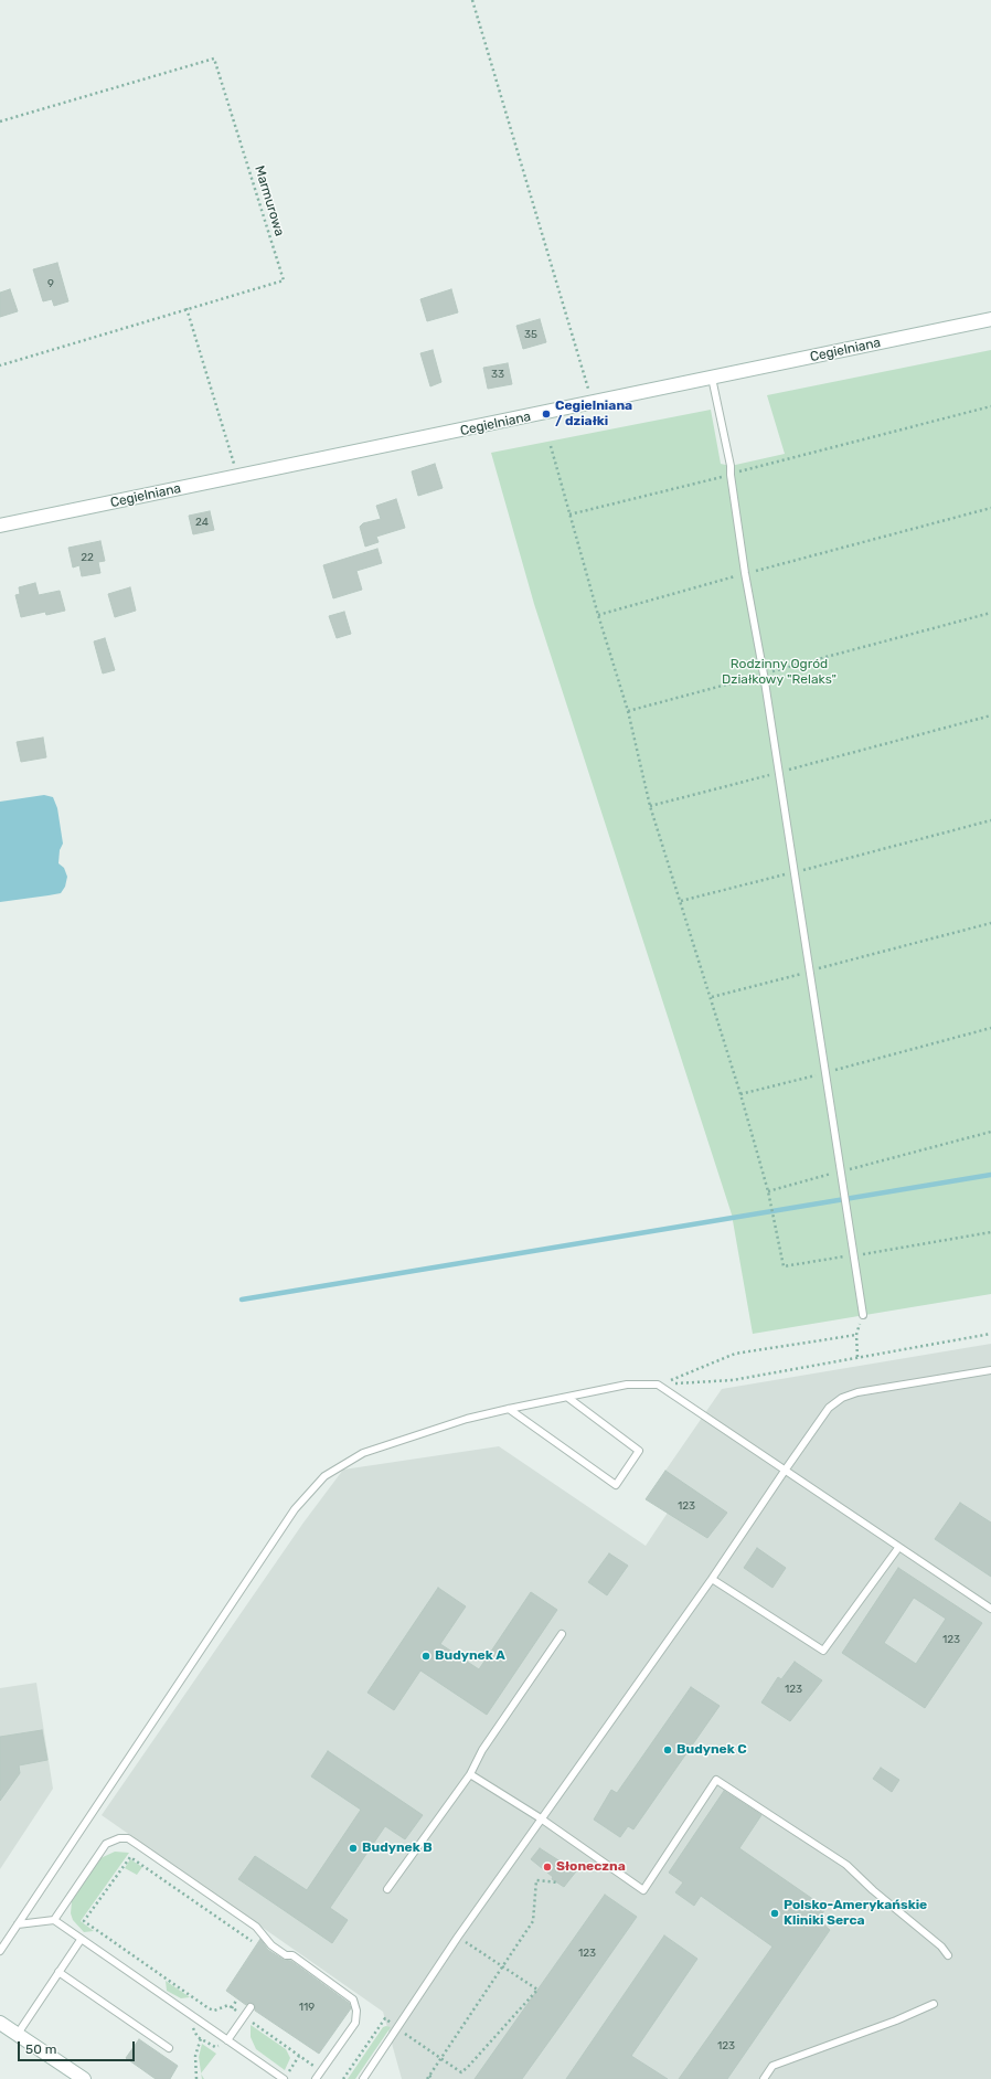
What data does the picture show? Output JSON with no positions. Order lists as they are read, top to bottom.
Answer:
{
  "streets": {
    "street": ["Cegielniana"],
    "path": ["Marmurowa"]
  },
  "parks": ["Rodzinny Ogród Działkowy \"Relaks\""],
  "places": [
    "Cegielniana / działki",
    "Budynek A",
    "Budynek C",
    "Budynek B",
    "Słoneczna",
    "Polsko-Amerykańskie Kliniki Serca"
  ],
  "house_numbers": [
    "9",
    "35",
    "33",
    "24",
    "22",
    "123",
    "123",
    "123",
    "123",
    "119",
    "123"
  ],
  "scale_bar": "50 m"
}
